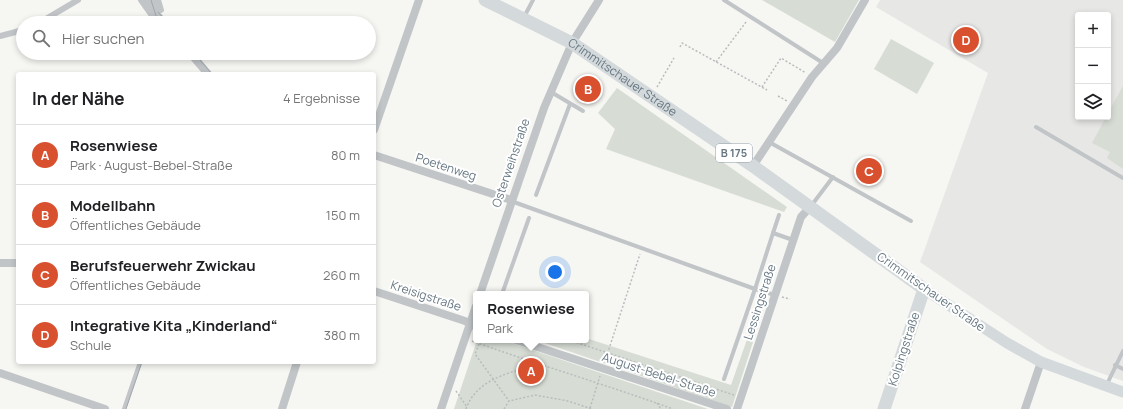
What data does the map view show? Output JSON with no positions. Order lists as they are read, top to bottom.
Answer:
{
  "streets": {
    "main road": ["Crimmitschauer Straße", "B 175", "Kolpingstraße"],
    "street": [
      "Osterweihstraße",
      "Poetenweg",
      "Kreisigstraße",
      "Lessingstraße",
      "August-Bebel-Straße"
    ]
  },
  "crossings": [
    ["Crimmitschauer Straße", "Osterweihstraße"],
    ["Crimmitschauer Straße", "Lessingstraße"],
    ["Crimmitschauer Straße", "Kolpingstraße"],
    ["Osterweihstraße", "Poetenweg"]
  ],
  "page": {
    "map_buttons": ["+", "−"],
    "search": "Hier suchen",
    "pins": [
      "D",
      "B",
      "C",
      "A"
    ],
    "heading": ["In der Nähe", "4 Ergebnisse"],
    "list": [
      {
        "mark": "A",
        "name": "Rosenwiese",
        "note": "Park · August-Bebel-Straße",
        "value": "80 m"
      },
      {
        "mark": "B",
        "name": "Modellbahn",
        "note": "Öffentliches Gebäude",
        "value": "150 m"
      },
      {
        "mark": "C",
        "name": "Berufsfeuerwehr Zwickau",
        "note": "Öffentliches Gebäude",
        "value": "260 m"
      },
      {
        "mark": "D",
        "name": "Integrative Kita „Kinderland“",
        "note": "Schule",
        "value": "380 m"
      }
    ],
    "popup": ["Rosenwiese", "Park"]
  }
}
